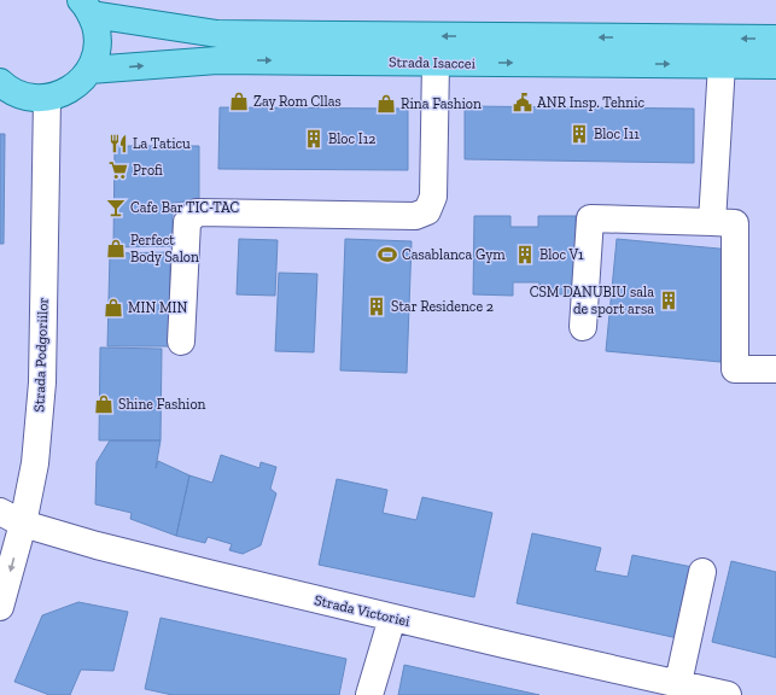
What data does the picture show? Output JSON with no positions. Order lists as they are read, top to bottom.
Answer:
{
  "streets": {
    "main road": ["Strada Isaccei"],
    "street": ["Strada Podgoriilor", "Strada Victoriei"]
  },
  "crossings": [
    ["Strada Isaccei", "Strada Podgoriilor"],
    ["Strada Podgoriilor", "Strada Victoriei"]
  ],
  "places": {
    "shop": [
      "Zay Rom Cllas",
      "Rina Fashion",
      "Perfect Body Salon",
      "MIN MIN",
      "Shine Fashion"
    ],
    "public building": ["ANR Insp. Tehnic"],
    "building": [
      "Bloc I11",
      "Bloc I12",
      "Bloc V1",
      "CSM DANUBIU sala de sport arsa",
      "Star Residence 2"
    ],
    "restaurant": ["La Taticu"],
    "supermarket": ["Profi"],
    "bar": ["Cafe Bar TIC-TAC"],
    "sports": ["Casablanca Gym"]
  }
}
